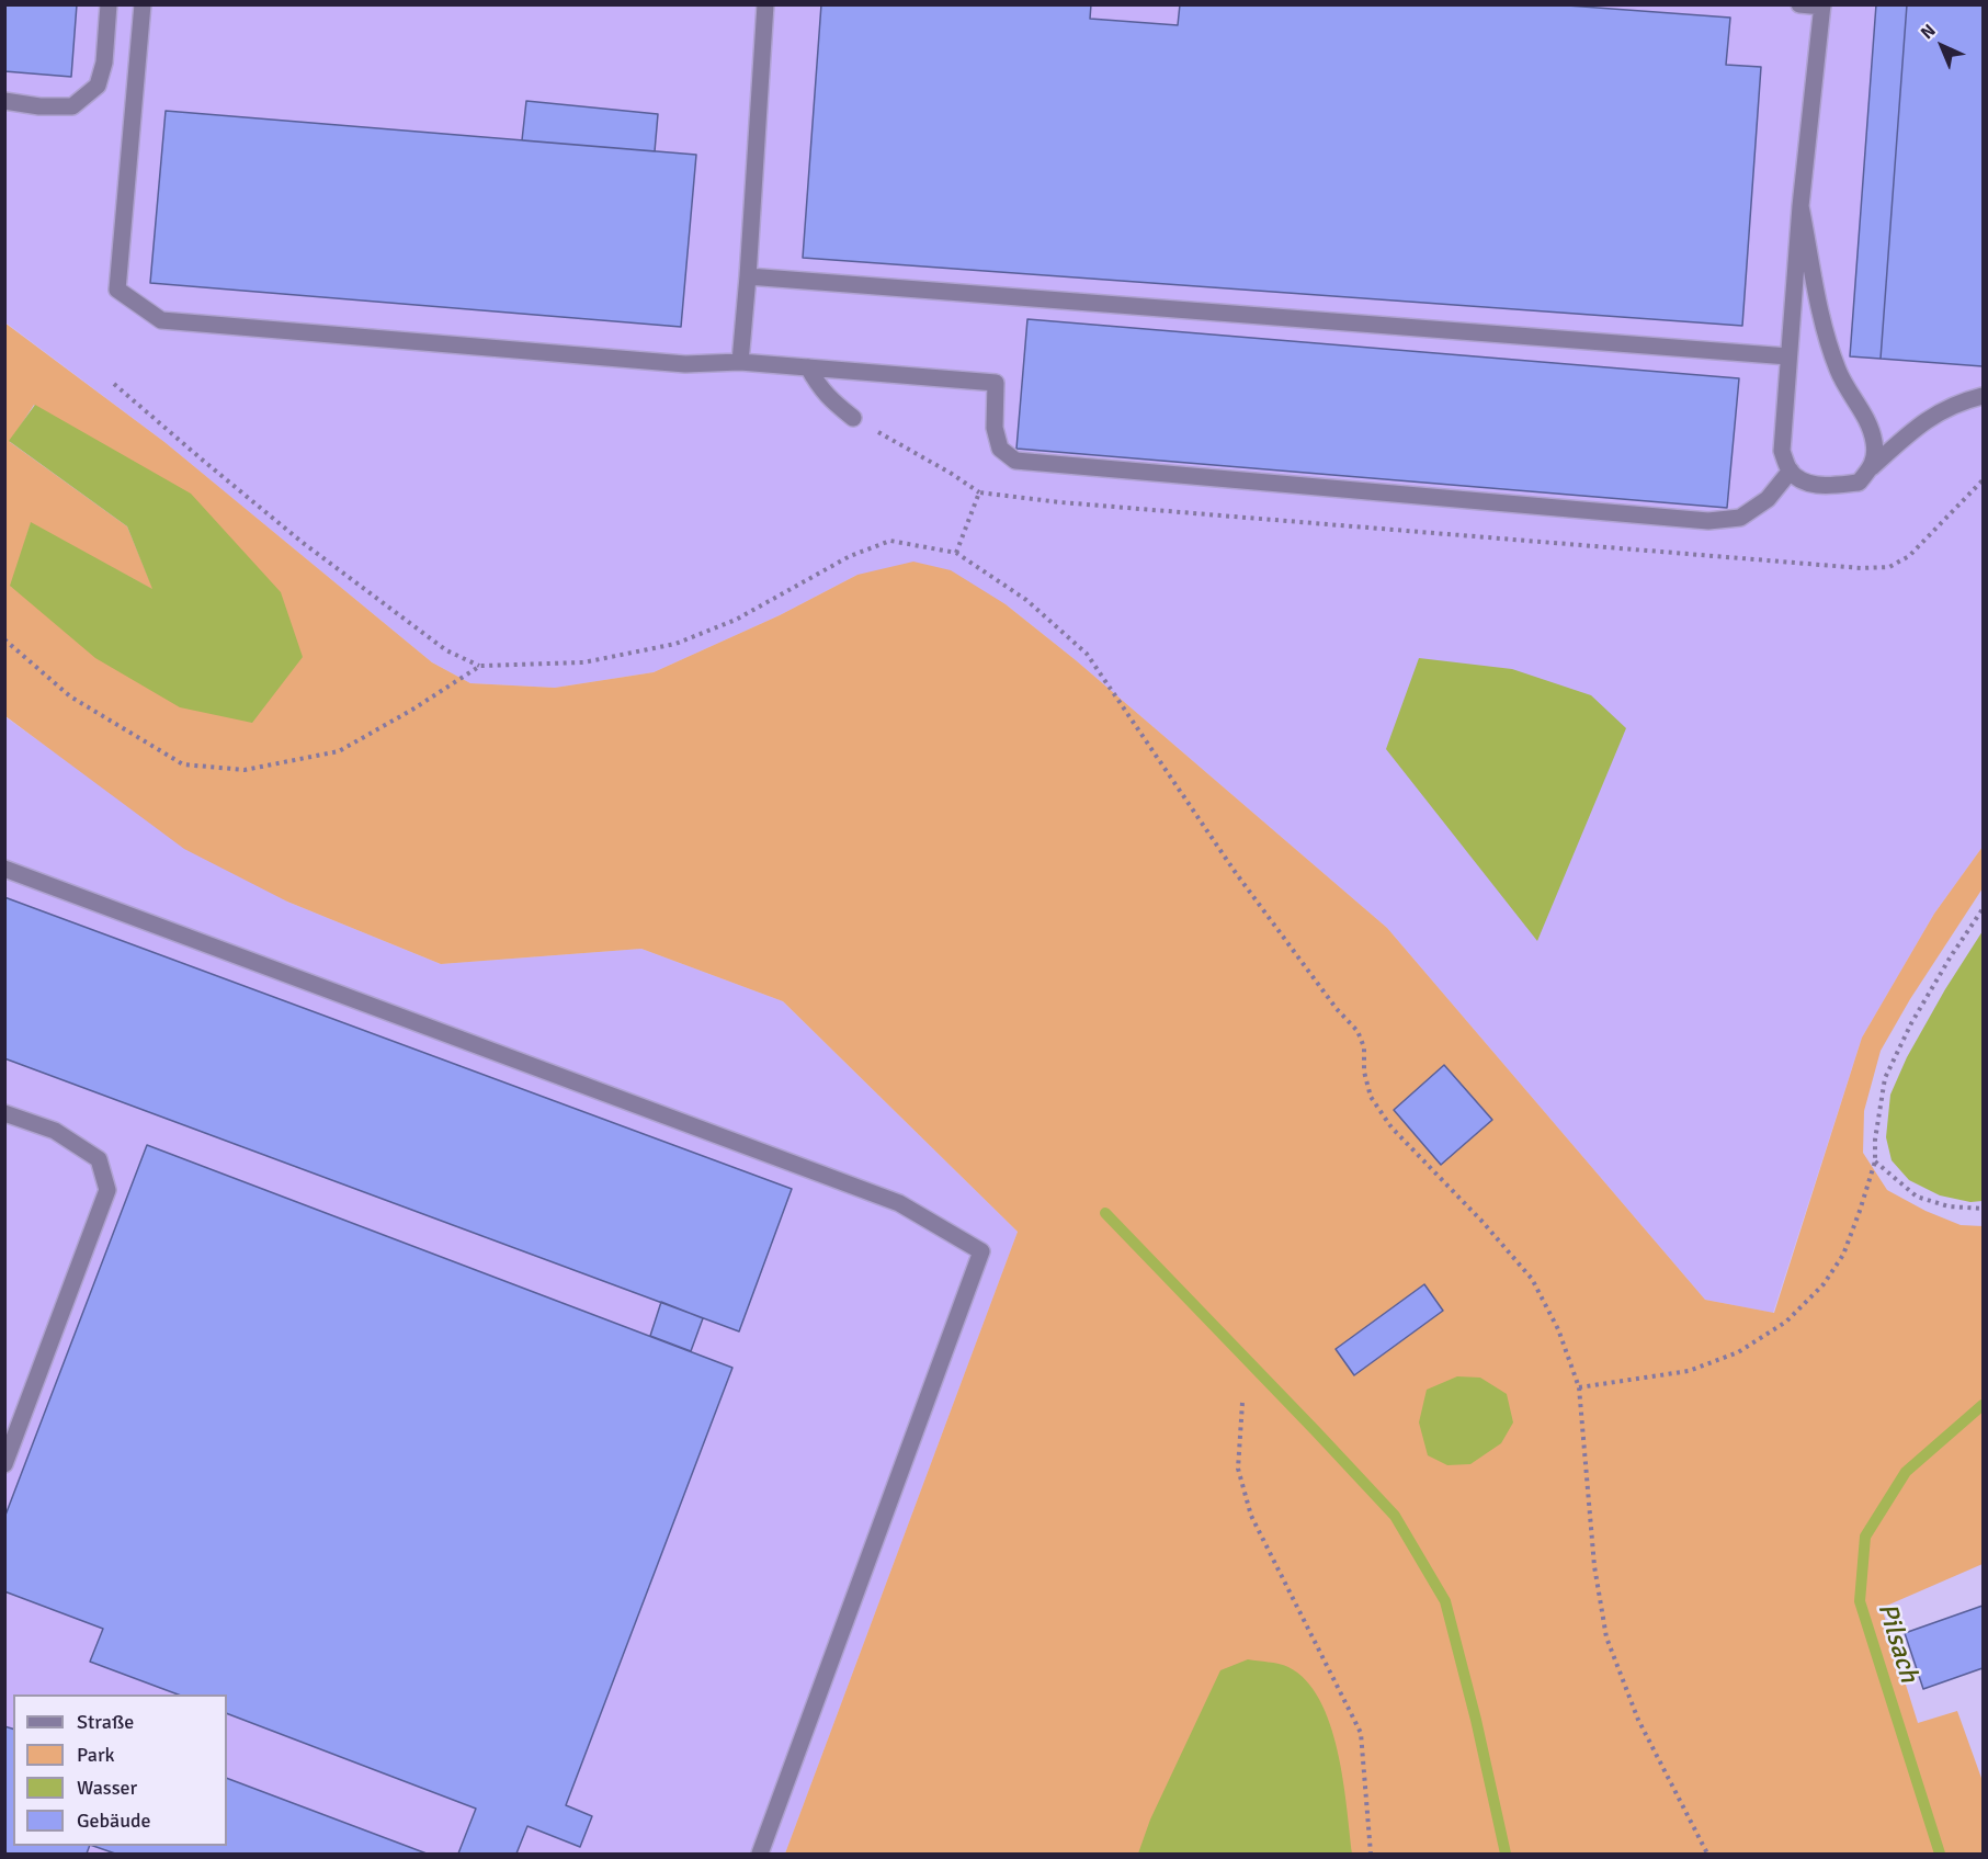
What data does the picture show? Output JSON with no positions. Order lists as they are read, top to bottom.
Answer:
{
  "water": ["Pilsach"],
  "legend": [
    "Straße",
    "Park",
    "Wasser",
    "Gebäude"
  ],
  "north": "top left"
}
